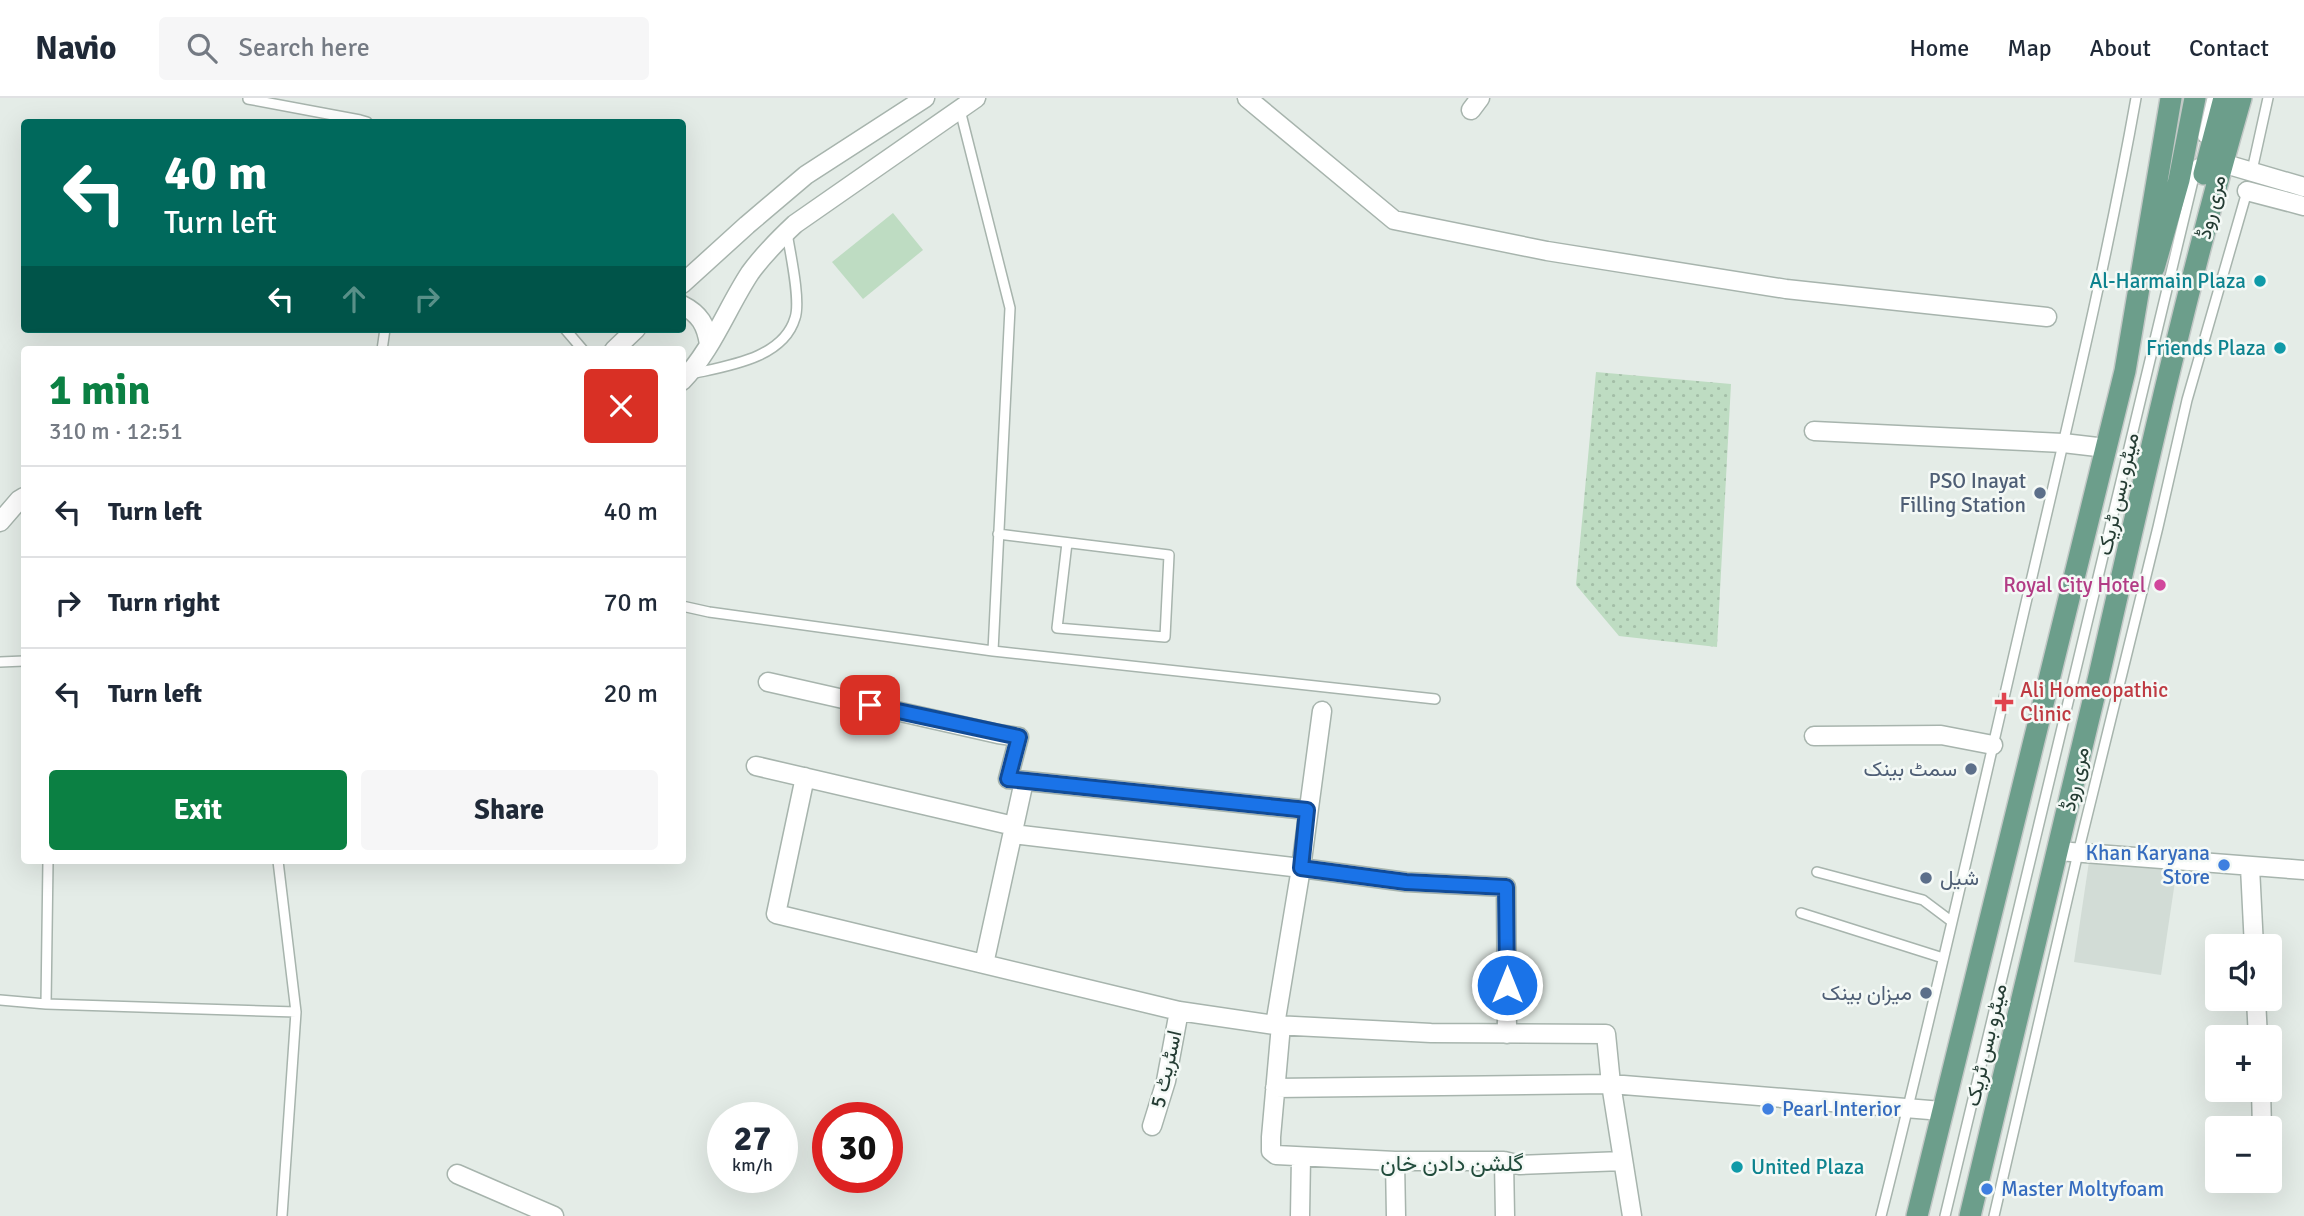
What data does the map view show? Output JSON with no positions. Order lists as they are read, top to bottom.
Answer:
{
  "streets": {
    "main road": ["مری روڈ"],
    "street": ["اسٹریٹ 5"],
    "lane": ["میٹرو بس ٹریک"]
  },
  "districts": ["گلشن دادن خان"],
  "places": {
    "other": [
      "Al-Harmain Plaza",
      "Friends Plaza",
      "PSO Inayat Filling Station",
      "Royal City Hotel",
      "سمٹ بینک",
      "Khan Karyana Store",
      "شیل",
      "میزان بینک",
      "Pearl Interior",
      "United Plaza",
      "Master Moltyfoam"
    ],
    "health": ["Ali Homeopathic Clinic"]
  },
  "page": {
    "header": "Navio",
    "search": "Search here",
    "nav": [
      "Home",
      "Map",
      "About",
      "Contact"
    ],
    "turn": ["40 m", "Turn left"],
    "heading": ["1 min", "310 m · 12:51"],
    "list": [
      {
        "name": "Turn left",
        "value": "40 m"
      },
      {
        "name": "Turn right",
        "value": "70 m"
      },
      {
        "name": "Turn left",
        "value": "20 m"
      }
    ],
    "buttons": ["Exit", "Share"],
    "map_buttons": ["+", "−"],
    "speed": "27 km/h",
    "limit": "30"
  }
}
